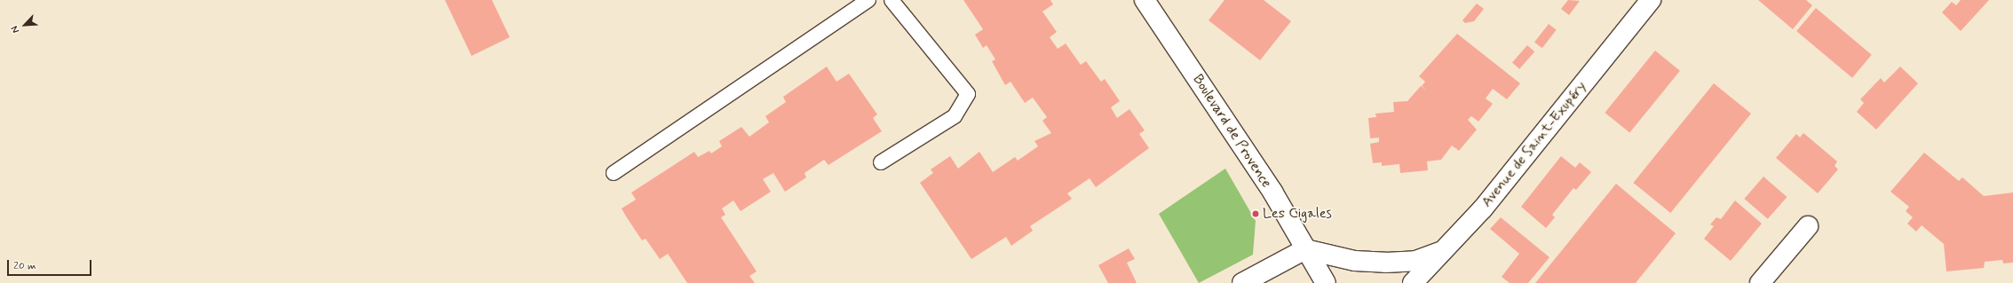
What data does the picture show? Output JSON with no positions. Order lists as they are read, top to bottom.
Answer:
{
  "streets": {
    "street": ["Boulevard de Provence", "Avenue de Saint-Exupéry"]
  },
  "places": ["Les Cigales"],
  "scale_bar": "20 m",
  "north": "bottom left"
}
